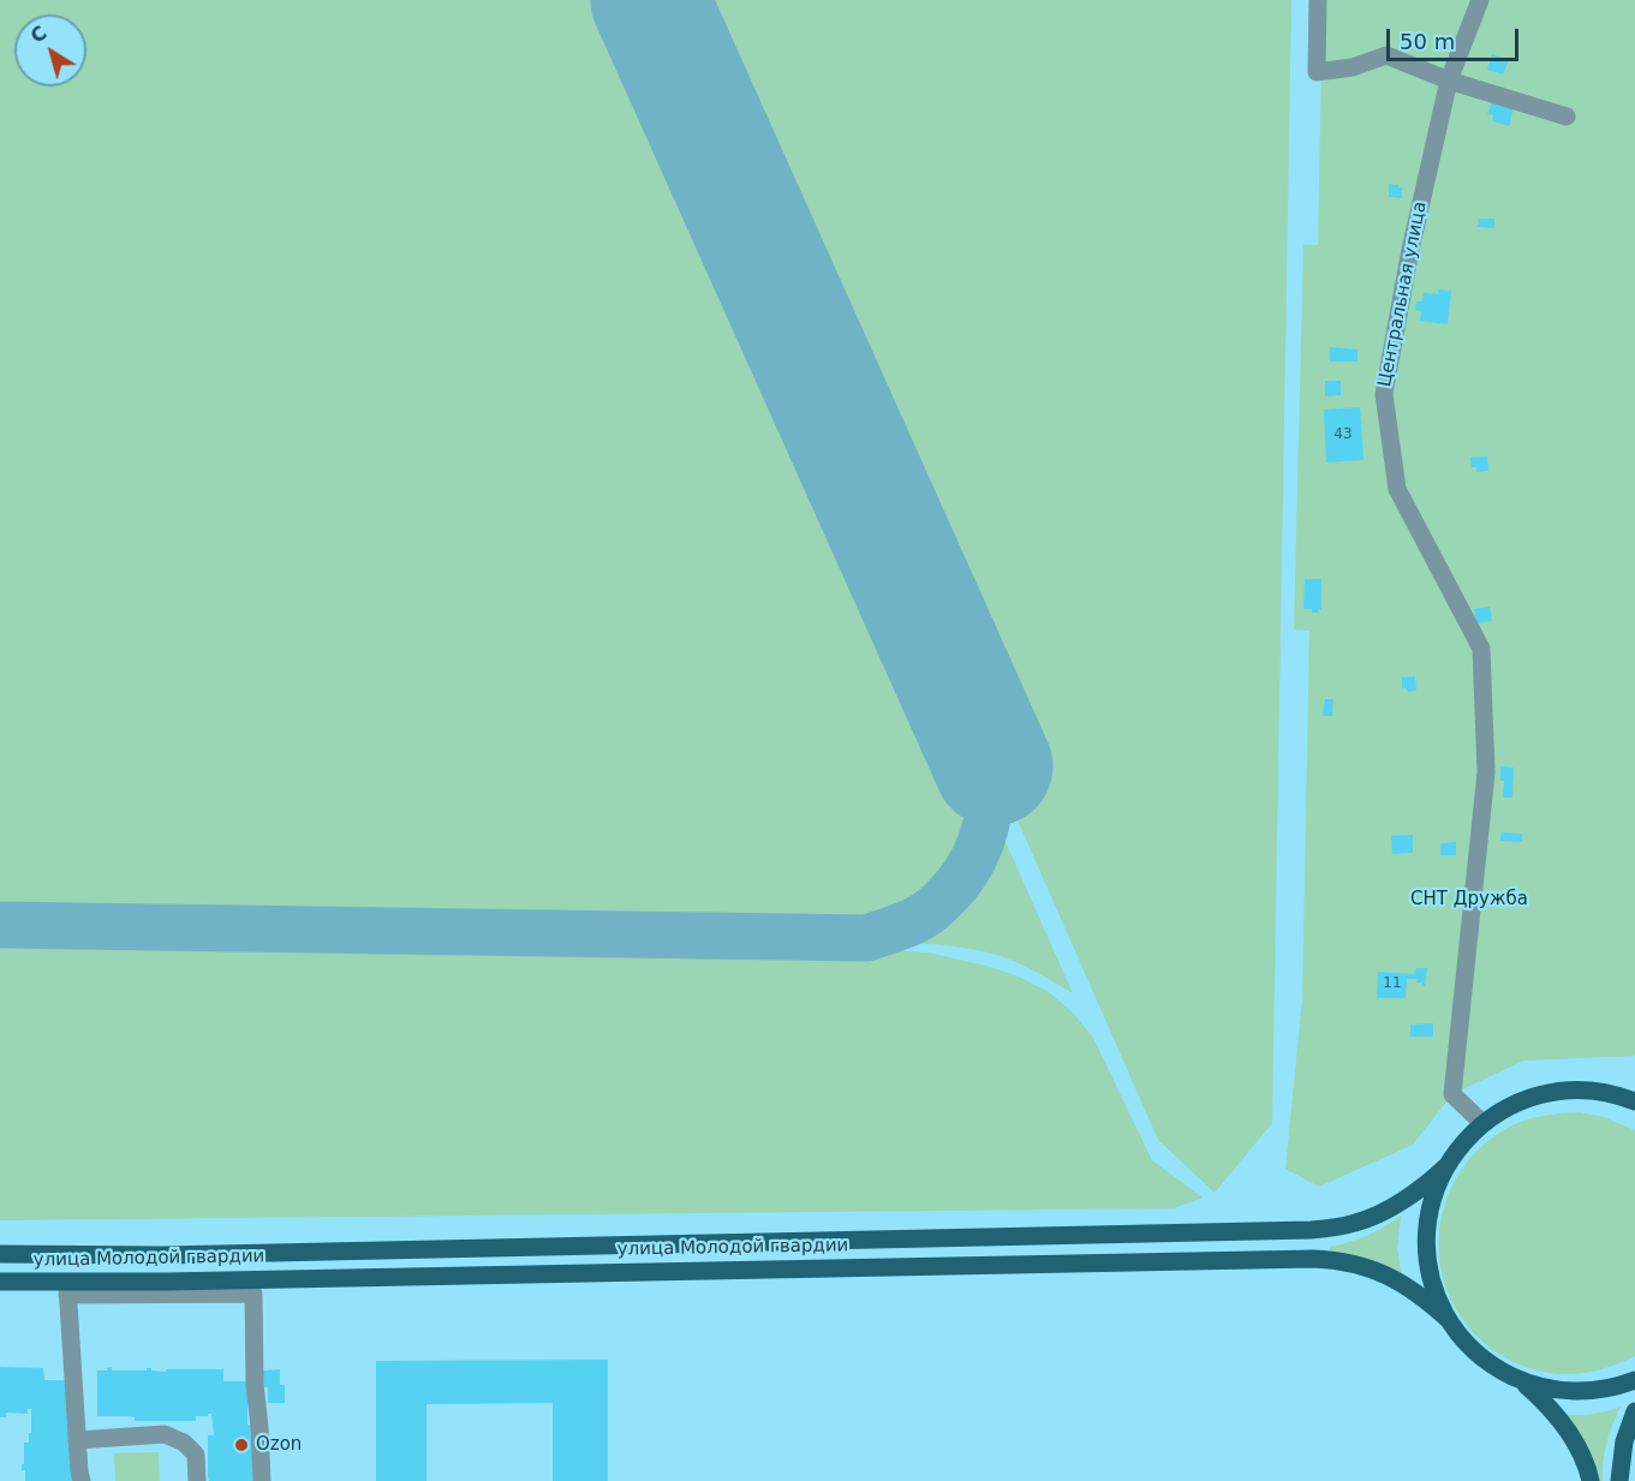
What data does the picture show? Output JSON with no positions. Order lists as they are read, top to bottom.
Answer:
{
  "streets": {
    "main road": ["улица Молодой гвардии"],
    "street": ["Центральная улица"]
  },
  "parks": ["СНТ Дружба"],
  "places": ["Ozon"],
  "house_numbers": ["43", "11"],
  "scale_bar": "50 m",
  "north": "top left"
}
